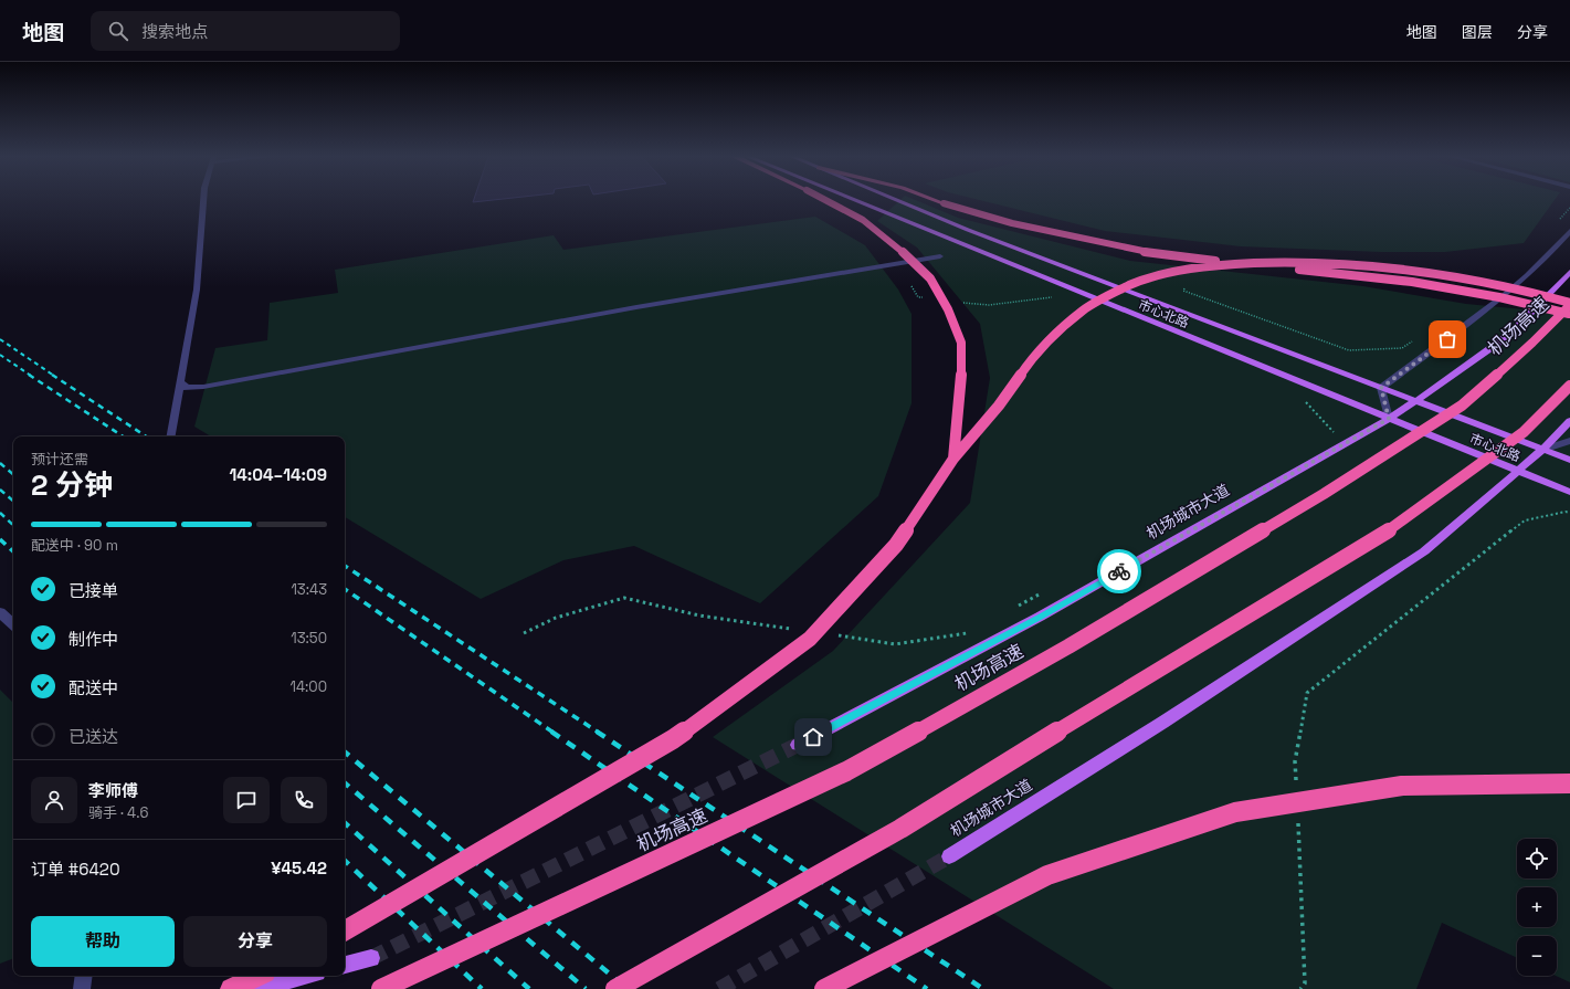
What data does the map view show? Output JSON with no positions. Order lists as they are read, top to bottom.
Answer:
{
  "streets": {
    "highway": ["机场高速"],
    "main road": ["市心北路", "机场城市大道"]
  },
  "crossings": [
    ["市心北路", "机场城市大道"]
  ],
  "page": {
    "header": "地图",
    "search": "搜索地点",
    "nav": ["地图", "图层", "分享"],
    "heading": ["2 分钟", "预计还需", "14:04–14:09"],
    "panel": [
      "李师傅",
      "骑手 · 4.6",
      "订单 #6420",
      "¥45.42"
    ],
    "bar": "配送中 · 90 m",
    "list": [
      ["已接单", "13:43"],
      ["制作中", "13:50"],
      ["配送中", "14:00"],
      "已送达"
    ],
    "map_buttons": ["+", "−"],
    "buttons": ["帮助", "分享"]
  }
}
